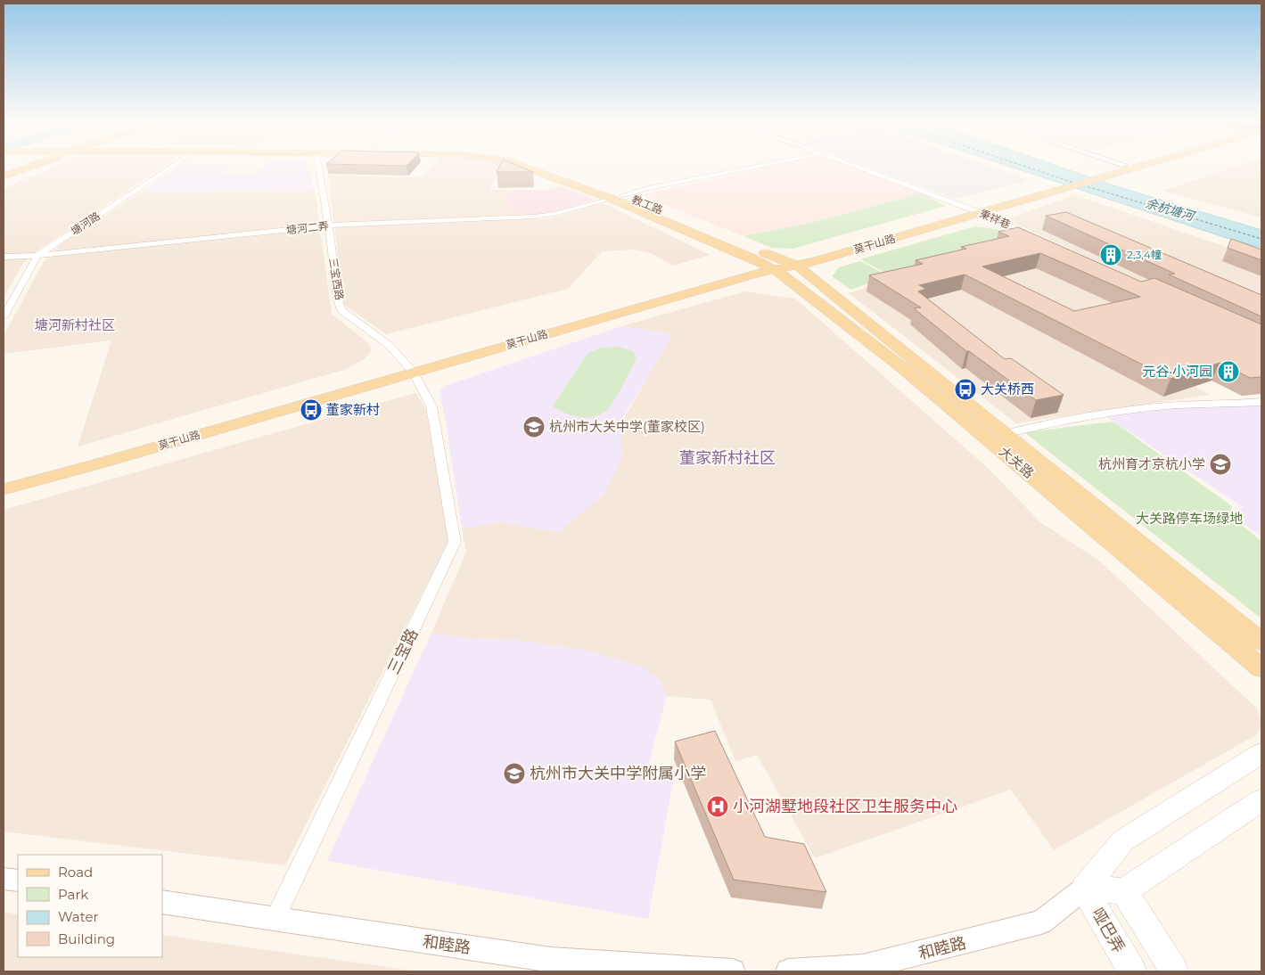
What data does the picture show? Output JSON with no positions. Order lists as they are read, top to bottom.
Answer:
{
  "streets": {
    "main road": [
      "教工路",
      "莫干山路",
      "大关路",
      "哑巴弄",
      "和睦路"
    ],
    "street": [
      "秉祥巷",
      "塘河路",
      "塘河二弄",
      "三宝西路",
      "三宝路"
    ]
  },
  "crossings": [
    ["教工路", "塘河二弄"],
    ["教工路", "莫干山路"],
    ["教工路", "大关路"],
    ["秉祥巷", "莫干山路"],
    ["塘河路", "塘河二弄"],
    ["塘河二弄", "三宝西路"],
    ["莫干山路", "三宝西路"],
    ["莫干山路", "大关路"],
    ["莫干山路", "三宝路"],
    ["三宝西路", "三宝路"],
    ["三宝路", "和睦路"],
    ["哑巴弄", "和睦路"]
  ],
  "districts": ["塘河新村社区", "董家新村社区"],
  "water": ["余杭塘河"],
  "parks": ["大关路停车场绿地"],
  "places": {
    "building": ["2,3,4幢", "元谷·小河园"],
    "bus stop": ["大关桥西", "董家新村"],
    "school or university": ["杭州市大关中学(董家校区)", "杭州育才京杭小学", "杭州市大关中学附属小学"],
    "hospital": ["小河湖墅地段社区卫生服务中心"]
  },
  "legend": [
    "Road",
    "Park",
    "Water",
    "Building"
  ]
}
